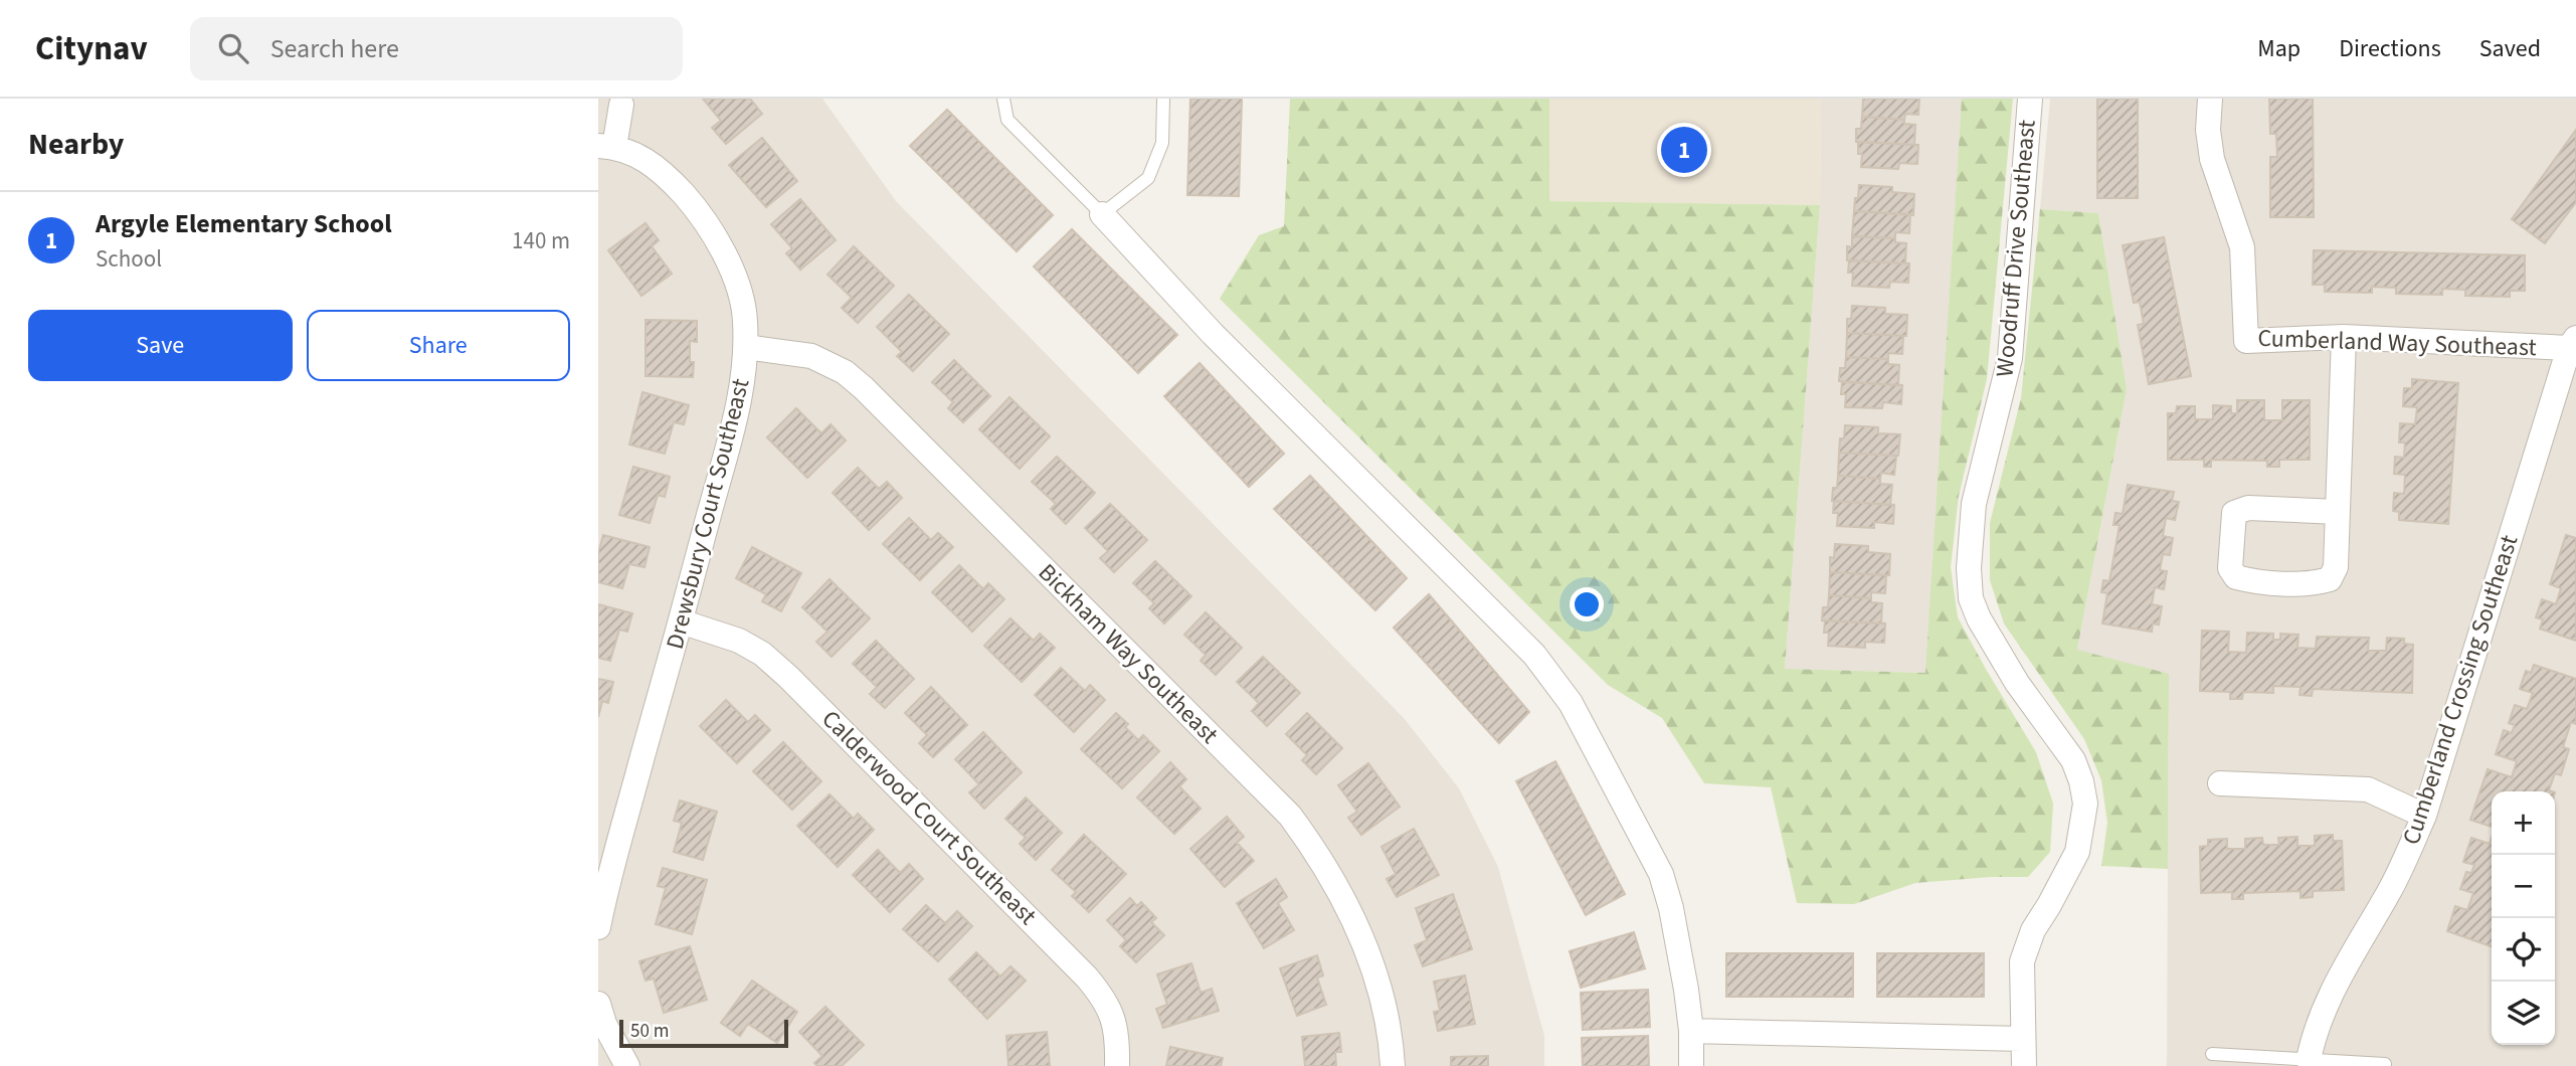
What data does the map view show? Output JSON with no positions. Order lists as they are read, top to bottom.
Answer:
{
  "streets": {
    "street": [
      "Woodruff Drive Southeast",
      "Cumberland Way Southeast",
      "Drewsbury Court Southeast",
      "Bickham Way Southeast",
      "Cumberland Crossing Southeast",
      "Calderwood Court Southeast"
    ]
  },
  "crossings": [
    ["Cumberland Way Southeast", "Cumberland Crossing Southeast"],
    ["Drewsbury Court Southeast", "Bickham Way Southeast"],
    ["Drewsbury Court Southeast", "Calderwood Court Southeast"]
  ],
  "scale_bar": "50 m",
  "page": {
    "header": "Citynav",
    "search": "Search here",
    "nav": ["Map", "Directions", "Saved"],
    "heading": "Nearby",
    "pins": "1",
    "list": [
      {
        "mark": "1",
        "name": "Argyle Elementary School",
        "note": "School",
        "value": "140 m"
      }
    ],
    "buttons": ["Save", "Share"],
    "map_buttons": ["+", "−"],
    "scale": "50 m"
  }
}
